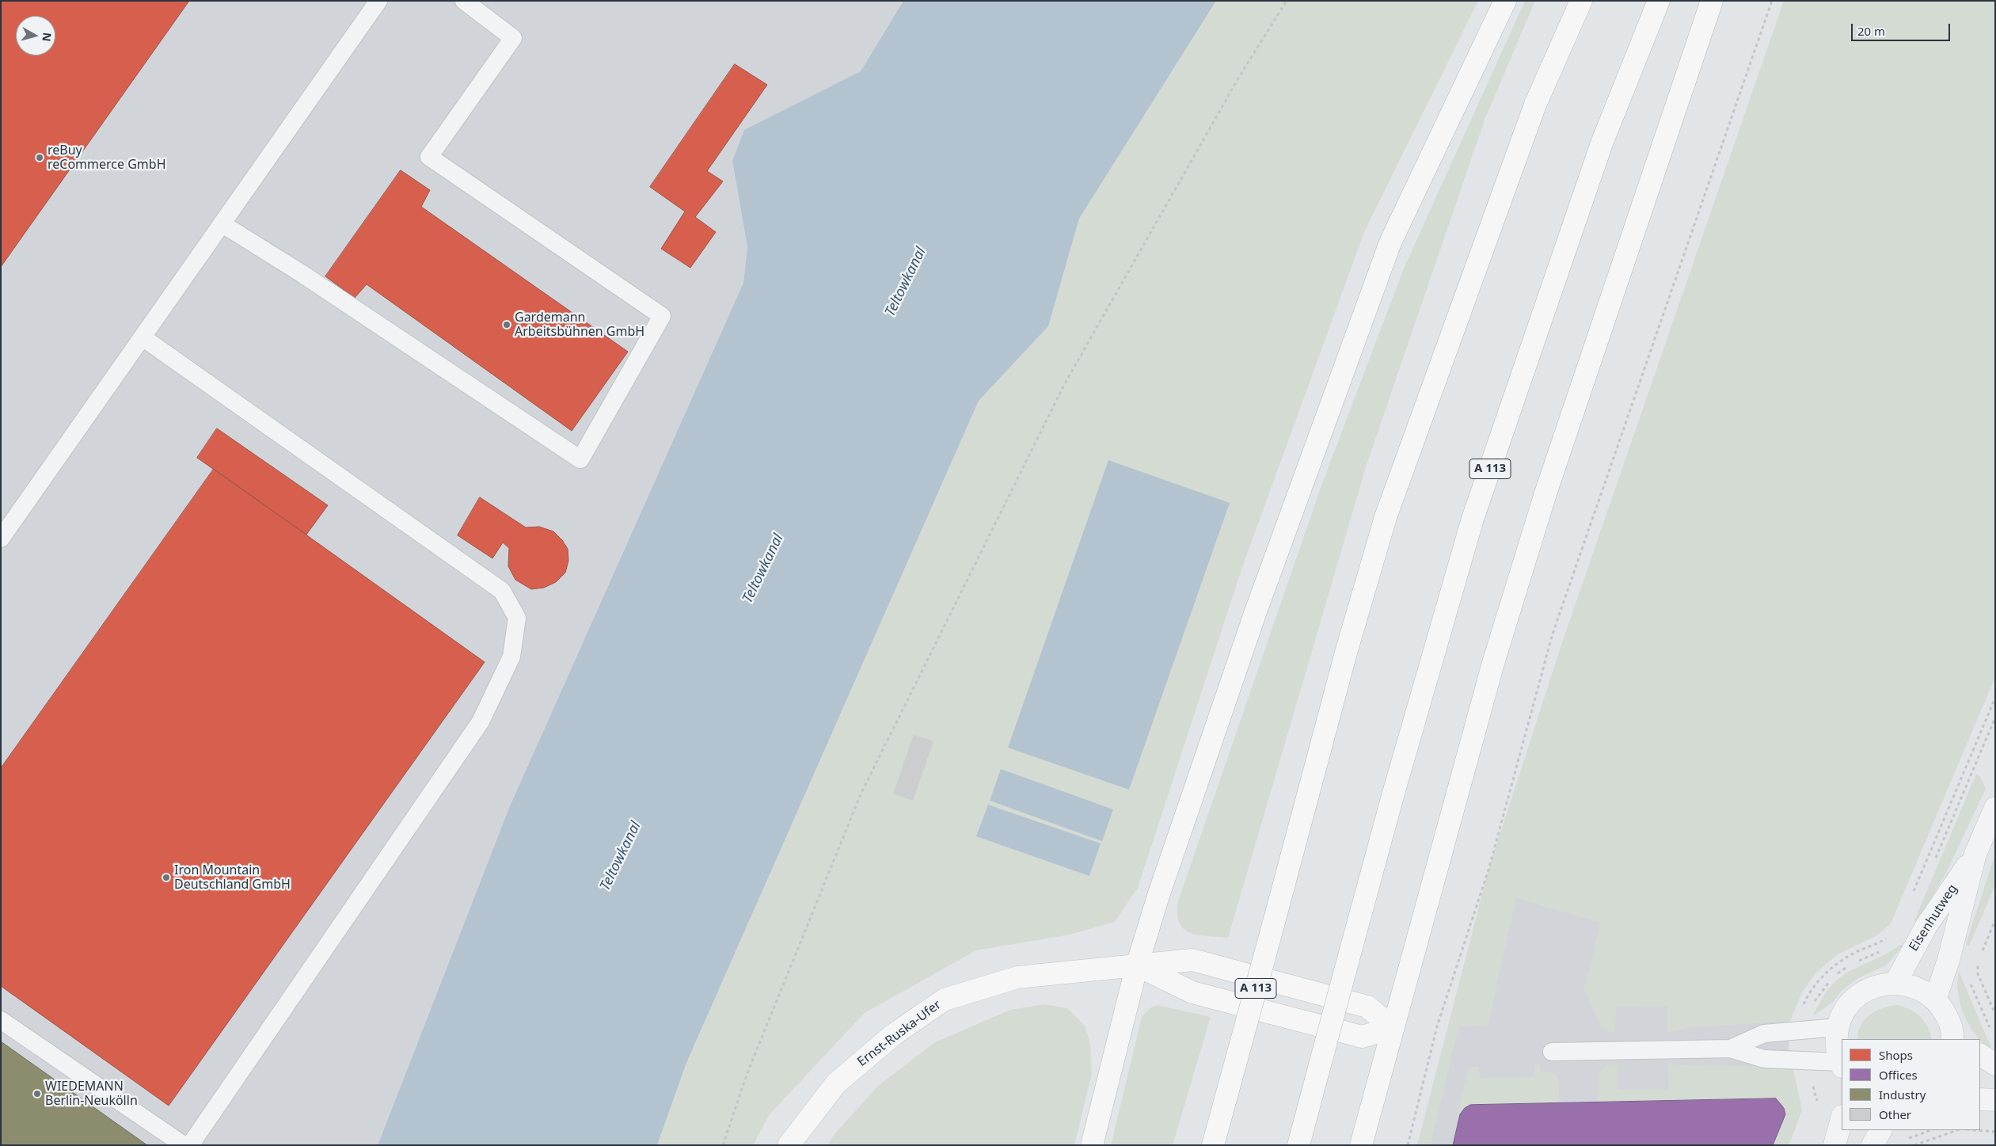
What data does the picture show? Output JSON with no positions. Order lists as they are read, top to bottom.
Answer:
{
  "streets": {
    "main road": ["A 113", "Ernst-Ruska-Ufer"],
    "street": ["Eisenhutweg"]
  },
  "water": ["Teltowkanal"],
  "places": [
    "reBuy reCommerce GmbH",
    "Gardemann Arbeitsbühnen GmbH",
    "Iron Mountain Deutschland GmbH",
    "WIEDEMANN Berlin-Neukölln"
  ],
  "legend": [
    "Shops",
    "Offices",
    "Industry",
    "Other"
  ],
  "scale_bar": "20 m",
  "north": "right"
}
